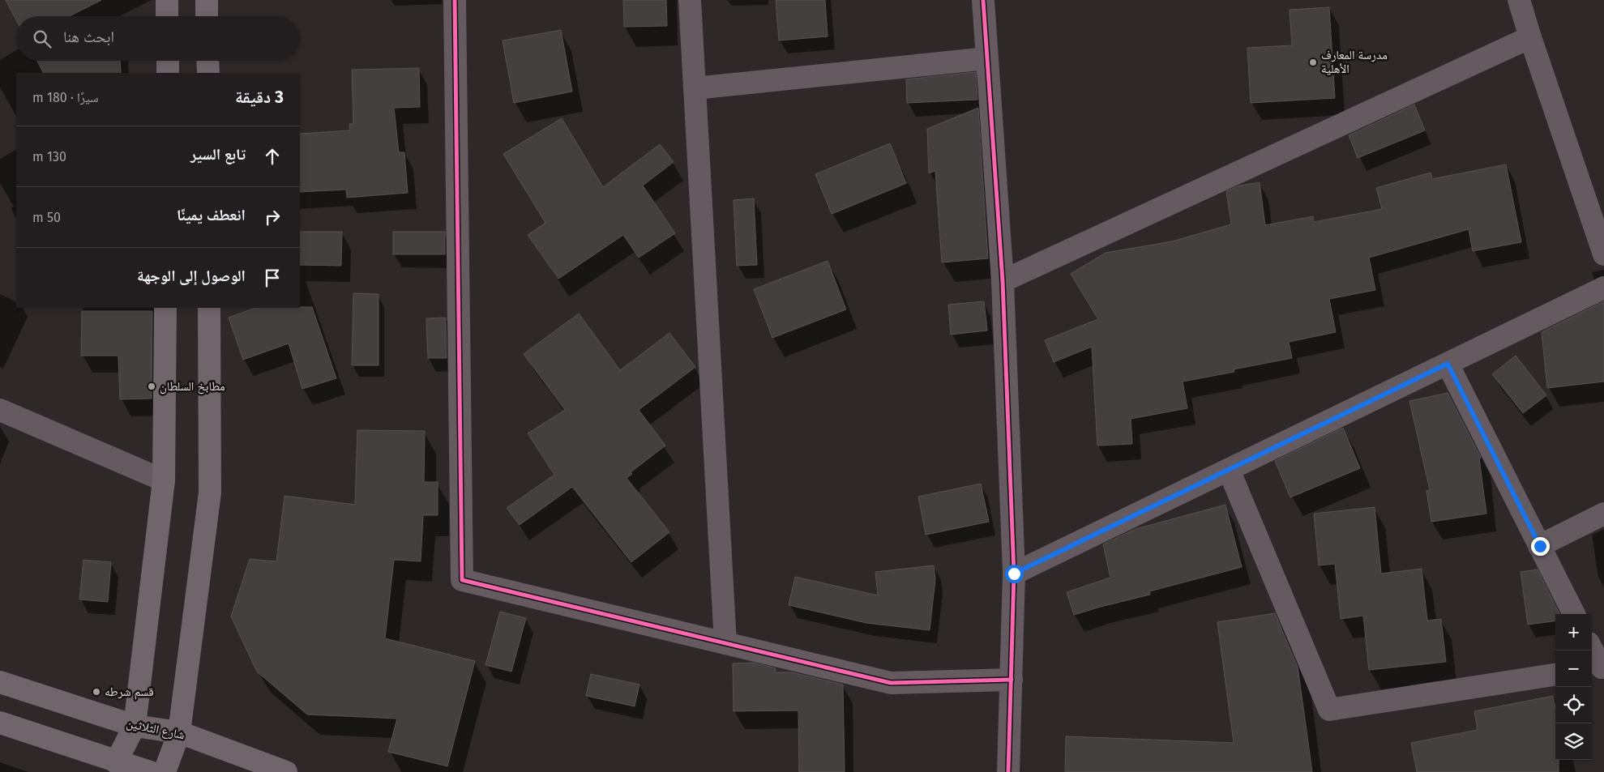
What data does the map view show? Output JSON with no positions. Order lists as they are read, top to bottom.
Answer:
{
  "streets": {
    "street": ["شارع الثلاثين"]
  },
  "places": ["مدرسة المعارف الأهلية", "مطابخ السلطان", "قسم شرطه"],
  "page": {
    "search": "ابحث هنا",
    "heading": ["3 دقيقة", "سيرًا · 180 m"],
    "list": [
      ["تابع السير", "130 m"],
      ["انعطف يمينًا", "50 m"],
      "الوصول إلى الوجهة"
    ],
    "map_buttons": ["+", "−"]
  }
}
